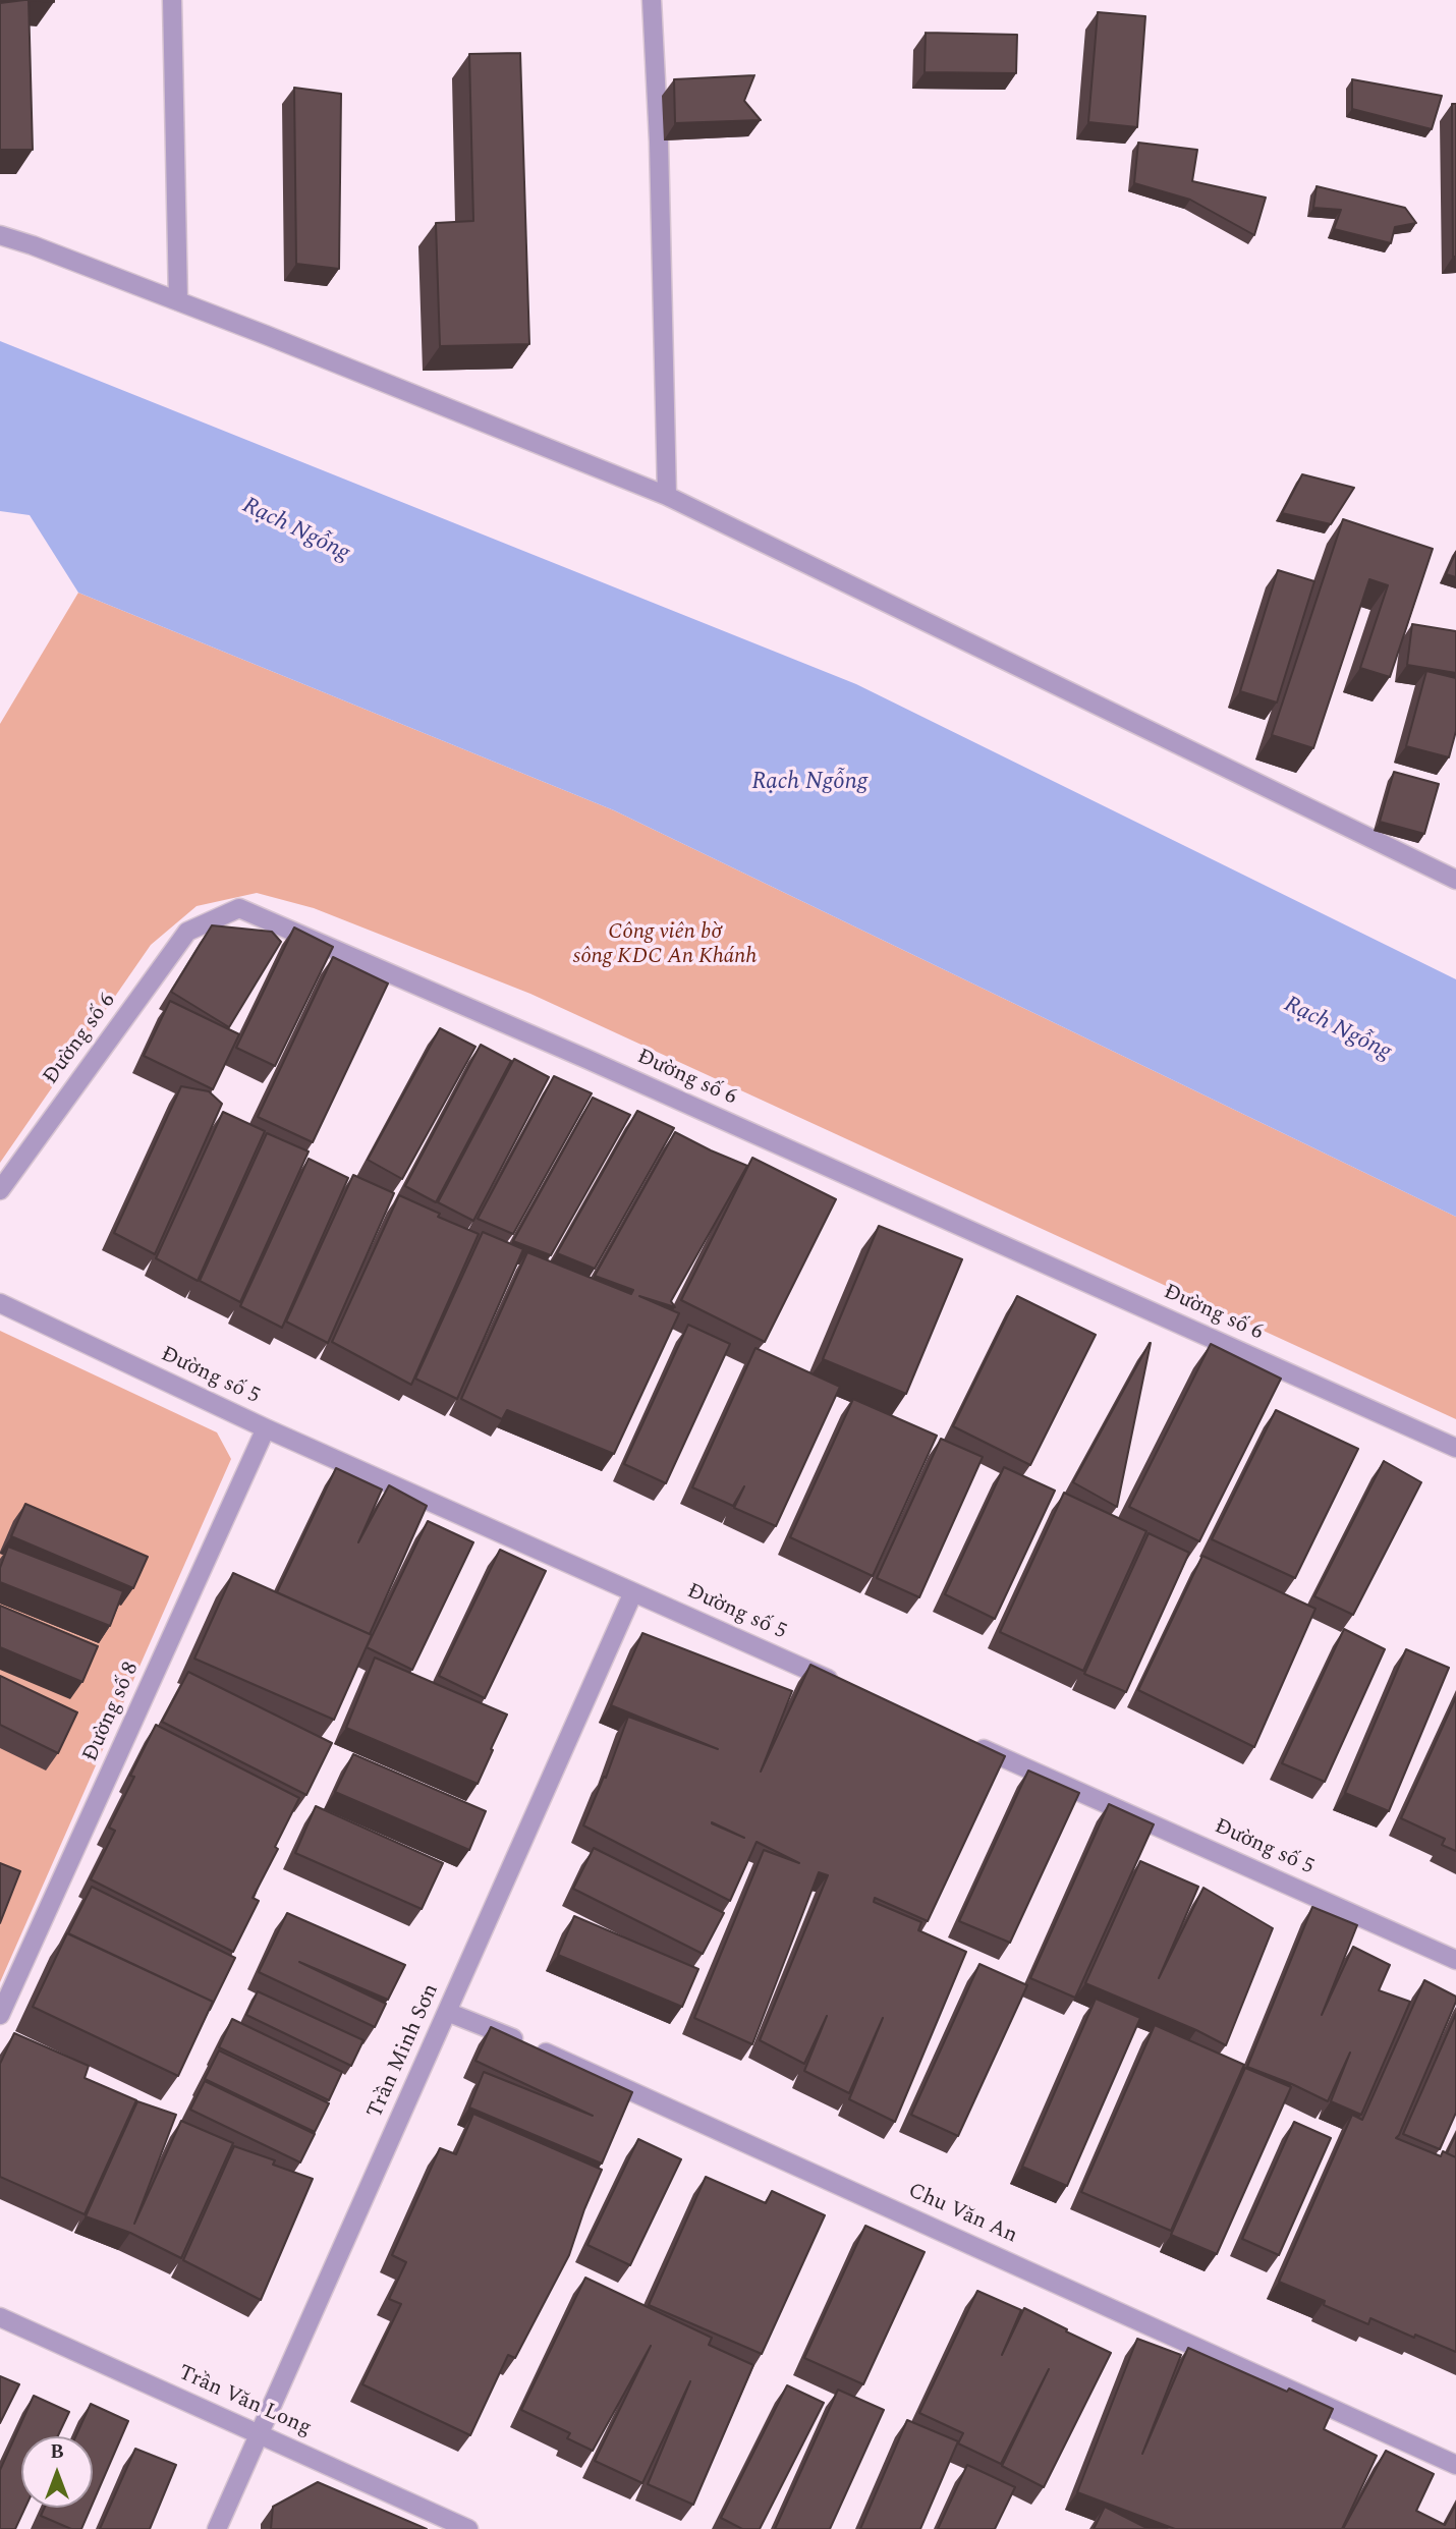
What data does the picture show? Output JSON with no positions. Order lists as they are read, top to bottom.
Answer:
{
  "streets": {
    "street": [
      "Đường số 6",
      "Đường số 5",
      "Đường số 8",
      "Trần Minh Sơn",
      "Chu Văn An",
      "Trần Văn Long"
    ]
  },
  "crossings": [
    ["Đường số 5", "Đường số 8"],
    ["Đường số 5", "Trần Minh Sơn"],
    ["Trần Minh Sơn", "Chu Văn An"],
    ["Trần Minh Sơn", "Trần Văn Long"]
  ],
  "water": ["Rạch Ngỗng"],
  "parks": ["Công viên bờ sông KDC An Khánh"],
  "north": "top"
}
